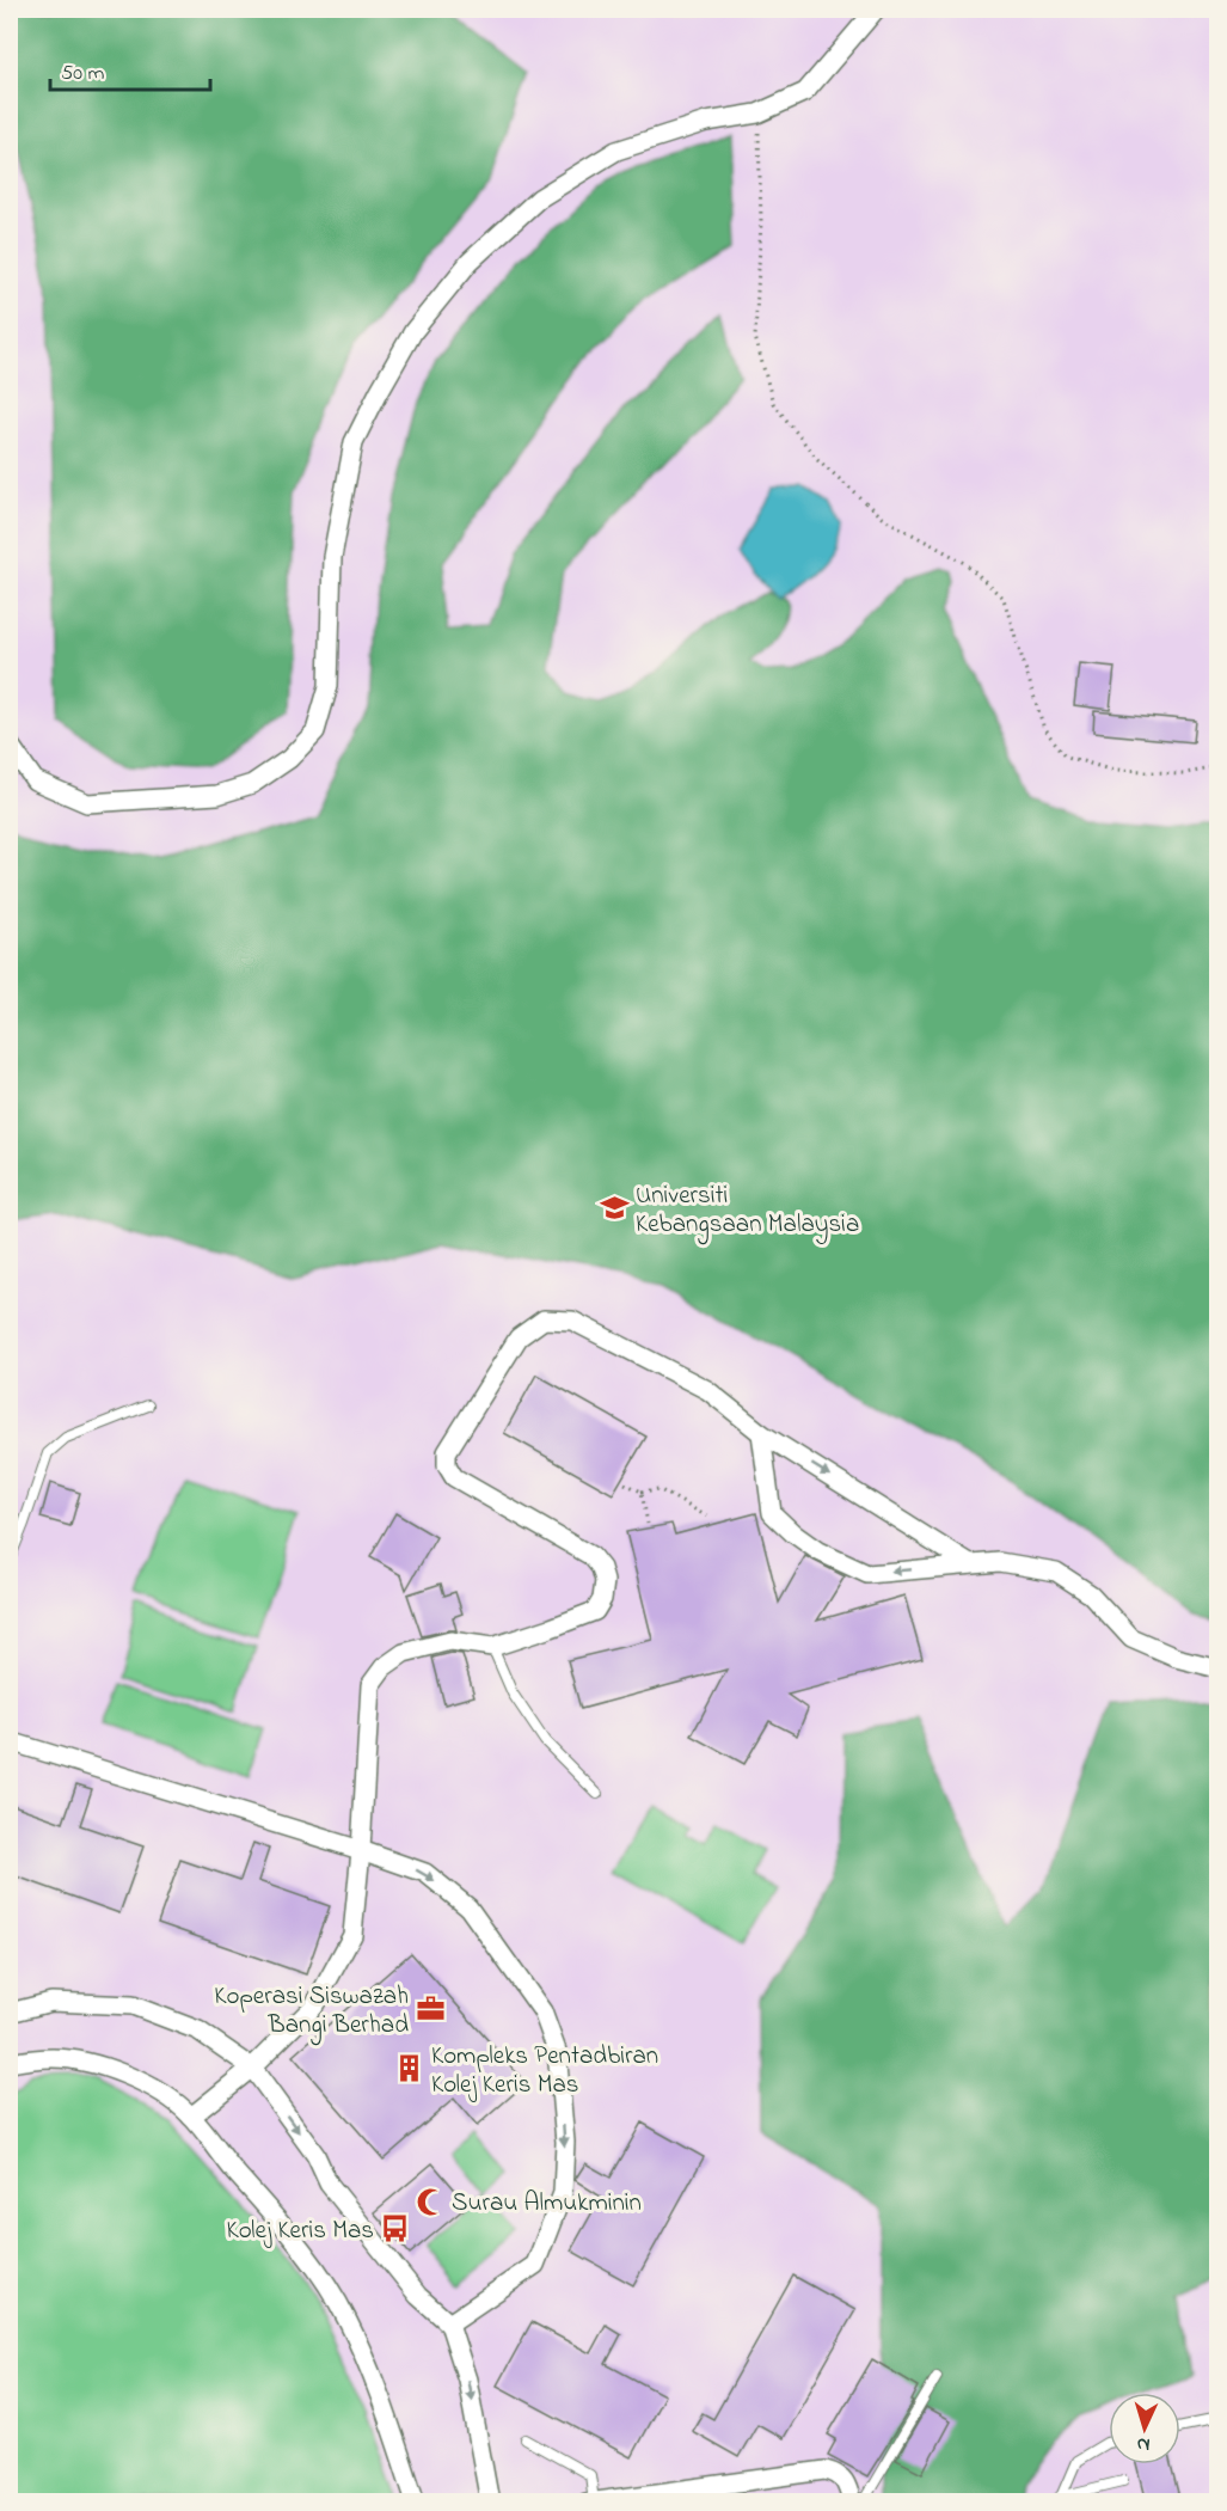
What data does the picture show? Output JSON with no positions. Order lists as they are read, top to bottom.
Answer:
{
  "places": {
    "school or university": ["Universiti Kebangsaan Malaysia"],
    "office": ["Koperasi Siswazah Bangi Berhad"],
    "building": ["Kompleks Pentadbiran Kolej Keris Mas"],
    "mosque": ["Surau Almukminin"],
    "bus stop": ["Kolej Keris Mas"]
  },
  "scale_bar": "50 m",
  "north": "bottom"
}
